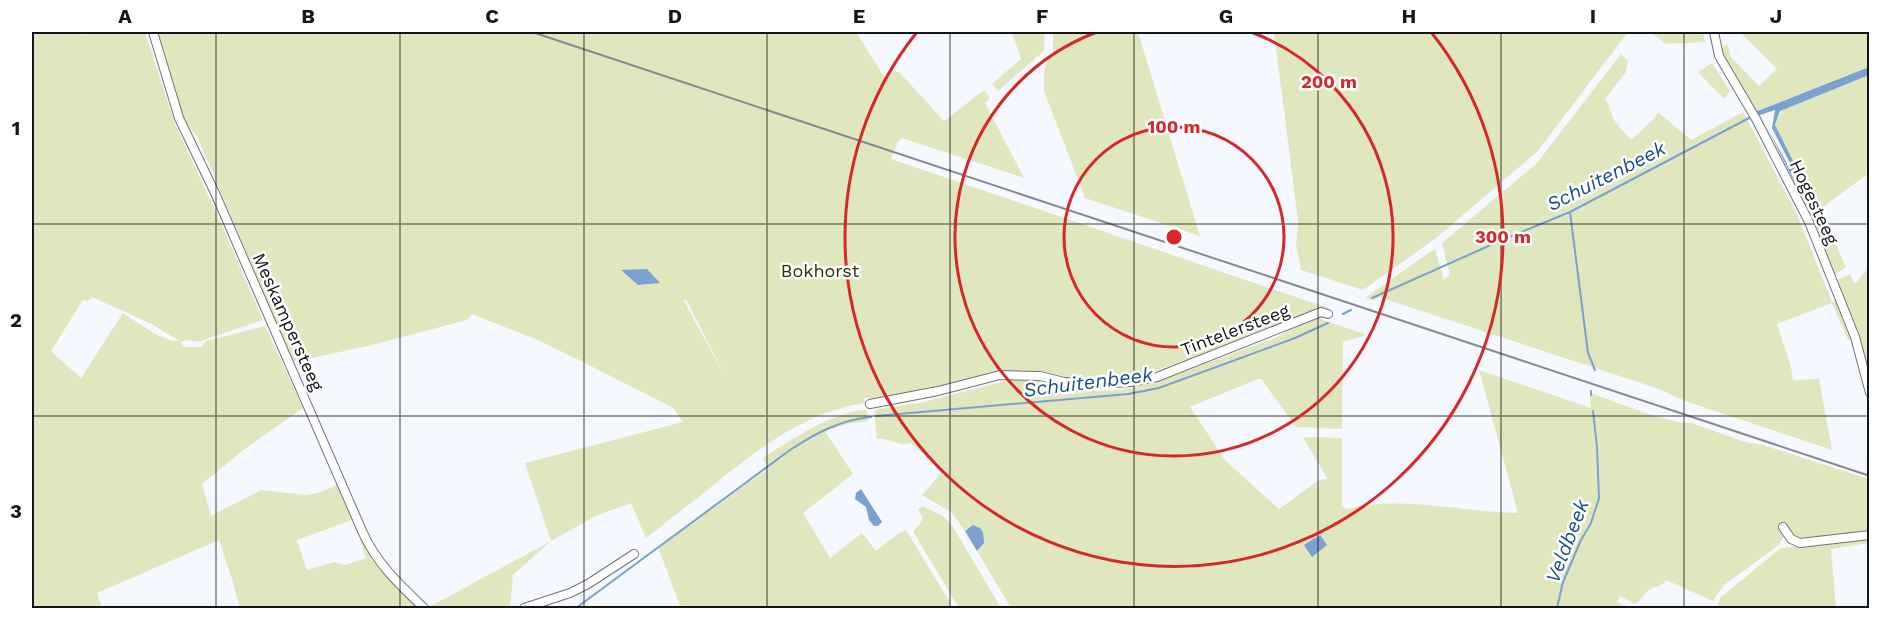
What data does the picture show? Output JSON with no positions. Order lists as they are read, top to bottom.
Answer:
{
  "streets": {
    "street": ["Hogesteeg", "Meskampersteeg", "Tintelersteeg"]
  },
  "water": ["Schuitenbeek", "Veldbeek"],
  "parks": ["Bokhorst"],
  "grid": {
    "columns": [
      "A",
      "B",
      "C",
      "D",
      "E",
      "F",
      "G",
      "H",
      "I",
      "J"
    ],
    "rows": ["1", "2", "3"]
  },
  "rings": ["200 m", "100 m", "300 m"]
}
